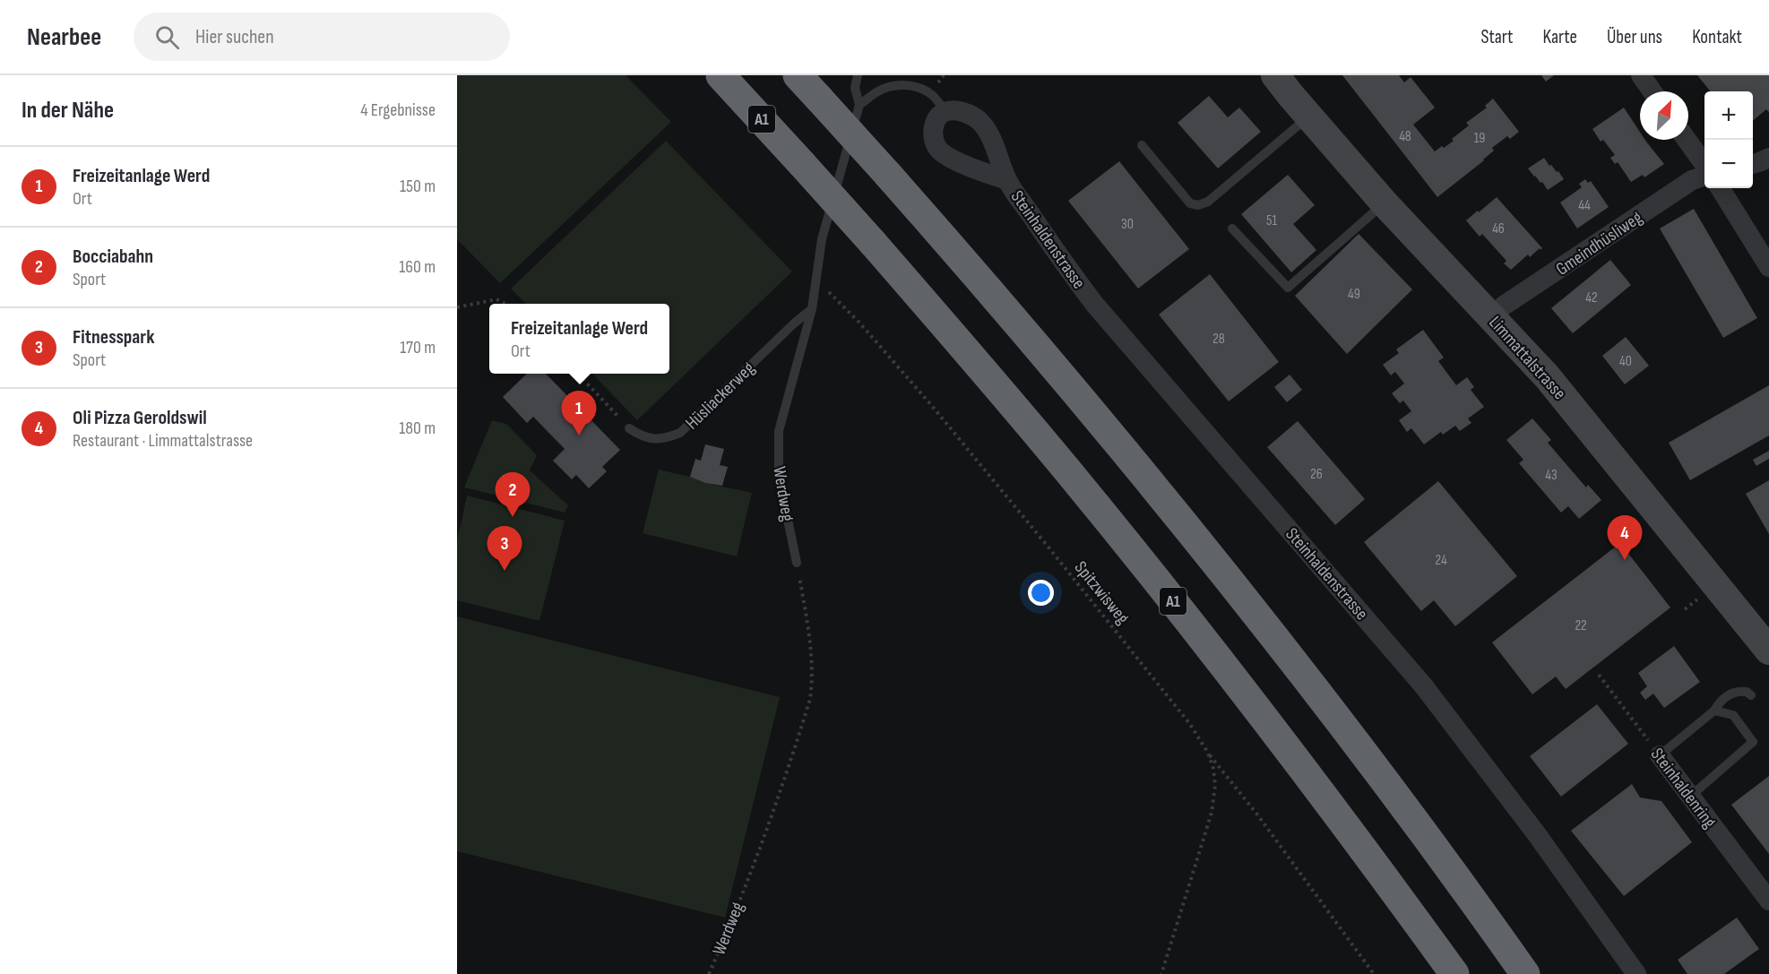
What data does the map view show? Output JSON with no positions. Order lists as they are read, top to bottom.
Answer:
{
  "streets": {
    "highway": ["A1"],
    "main road": ["Limmattalstrasse"],
    "street": ["Steinhaldenstrasse", "Gmeindhüsliweg", "Steinhaldenring"],
    "lane": ["Hüsliackerweg", "Werdweg"],
    "path": ["Spitzwisweg"]
  },
  "crossings": [
    ["Gmeindhüsliweg", "Limmattalstrasse"],
    ["Hüsliackerweg", "Werdweg"],
    ["Werdweg", "Spitzwisweg"]
  ],
  "house_numbers": [
    "48",
    "19",
    "44",
    "51",
    "30",
    "46",
    "49",
    "42",
    "28",
    "40",
    "26",
    "43",
    "24",
    "22"
  ],
  "north": "top right",
  "page": {
    "header": "Nearbee",
    "search": "Hier suchen",
    "nav": [
      "Start",
      "Karte",
      "Über uns",
      "Kontakt"
    ],
    "heading": ["In der Nähe", "4 Ergebnisse"],
    "map_buttons": ["+", "−"],
    "list": [
      {
        "mark": "1",
        "name": "Freizeitanlage Werd",
        "note": "Ort",
        "value": "150 m"
      },
      {
        "mark": "2",
        "name": "Bocciabahn",
        "note": "Sport",
        "value": "160 m"
      },
      {
        "mark": "3",
        "name": "Fitnesspark",
        "note": "Sport",
        "value": "170 m"
      },
      {
        "mark": "4",
        "name": "Oli Pizza Geroldswil",
        "note": "Restaurant · Limmattalstrasse",
        "value": "180 m"
      }
    ],
    "popup": ["Freizeitanlage Werd", "Ort"],
    "pins": [
      "1",
      "2",
      "4",
      "3"
    ]
  }
}
